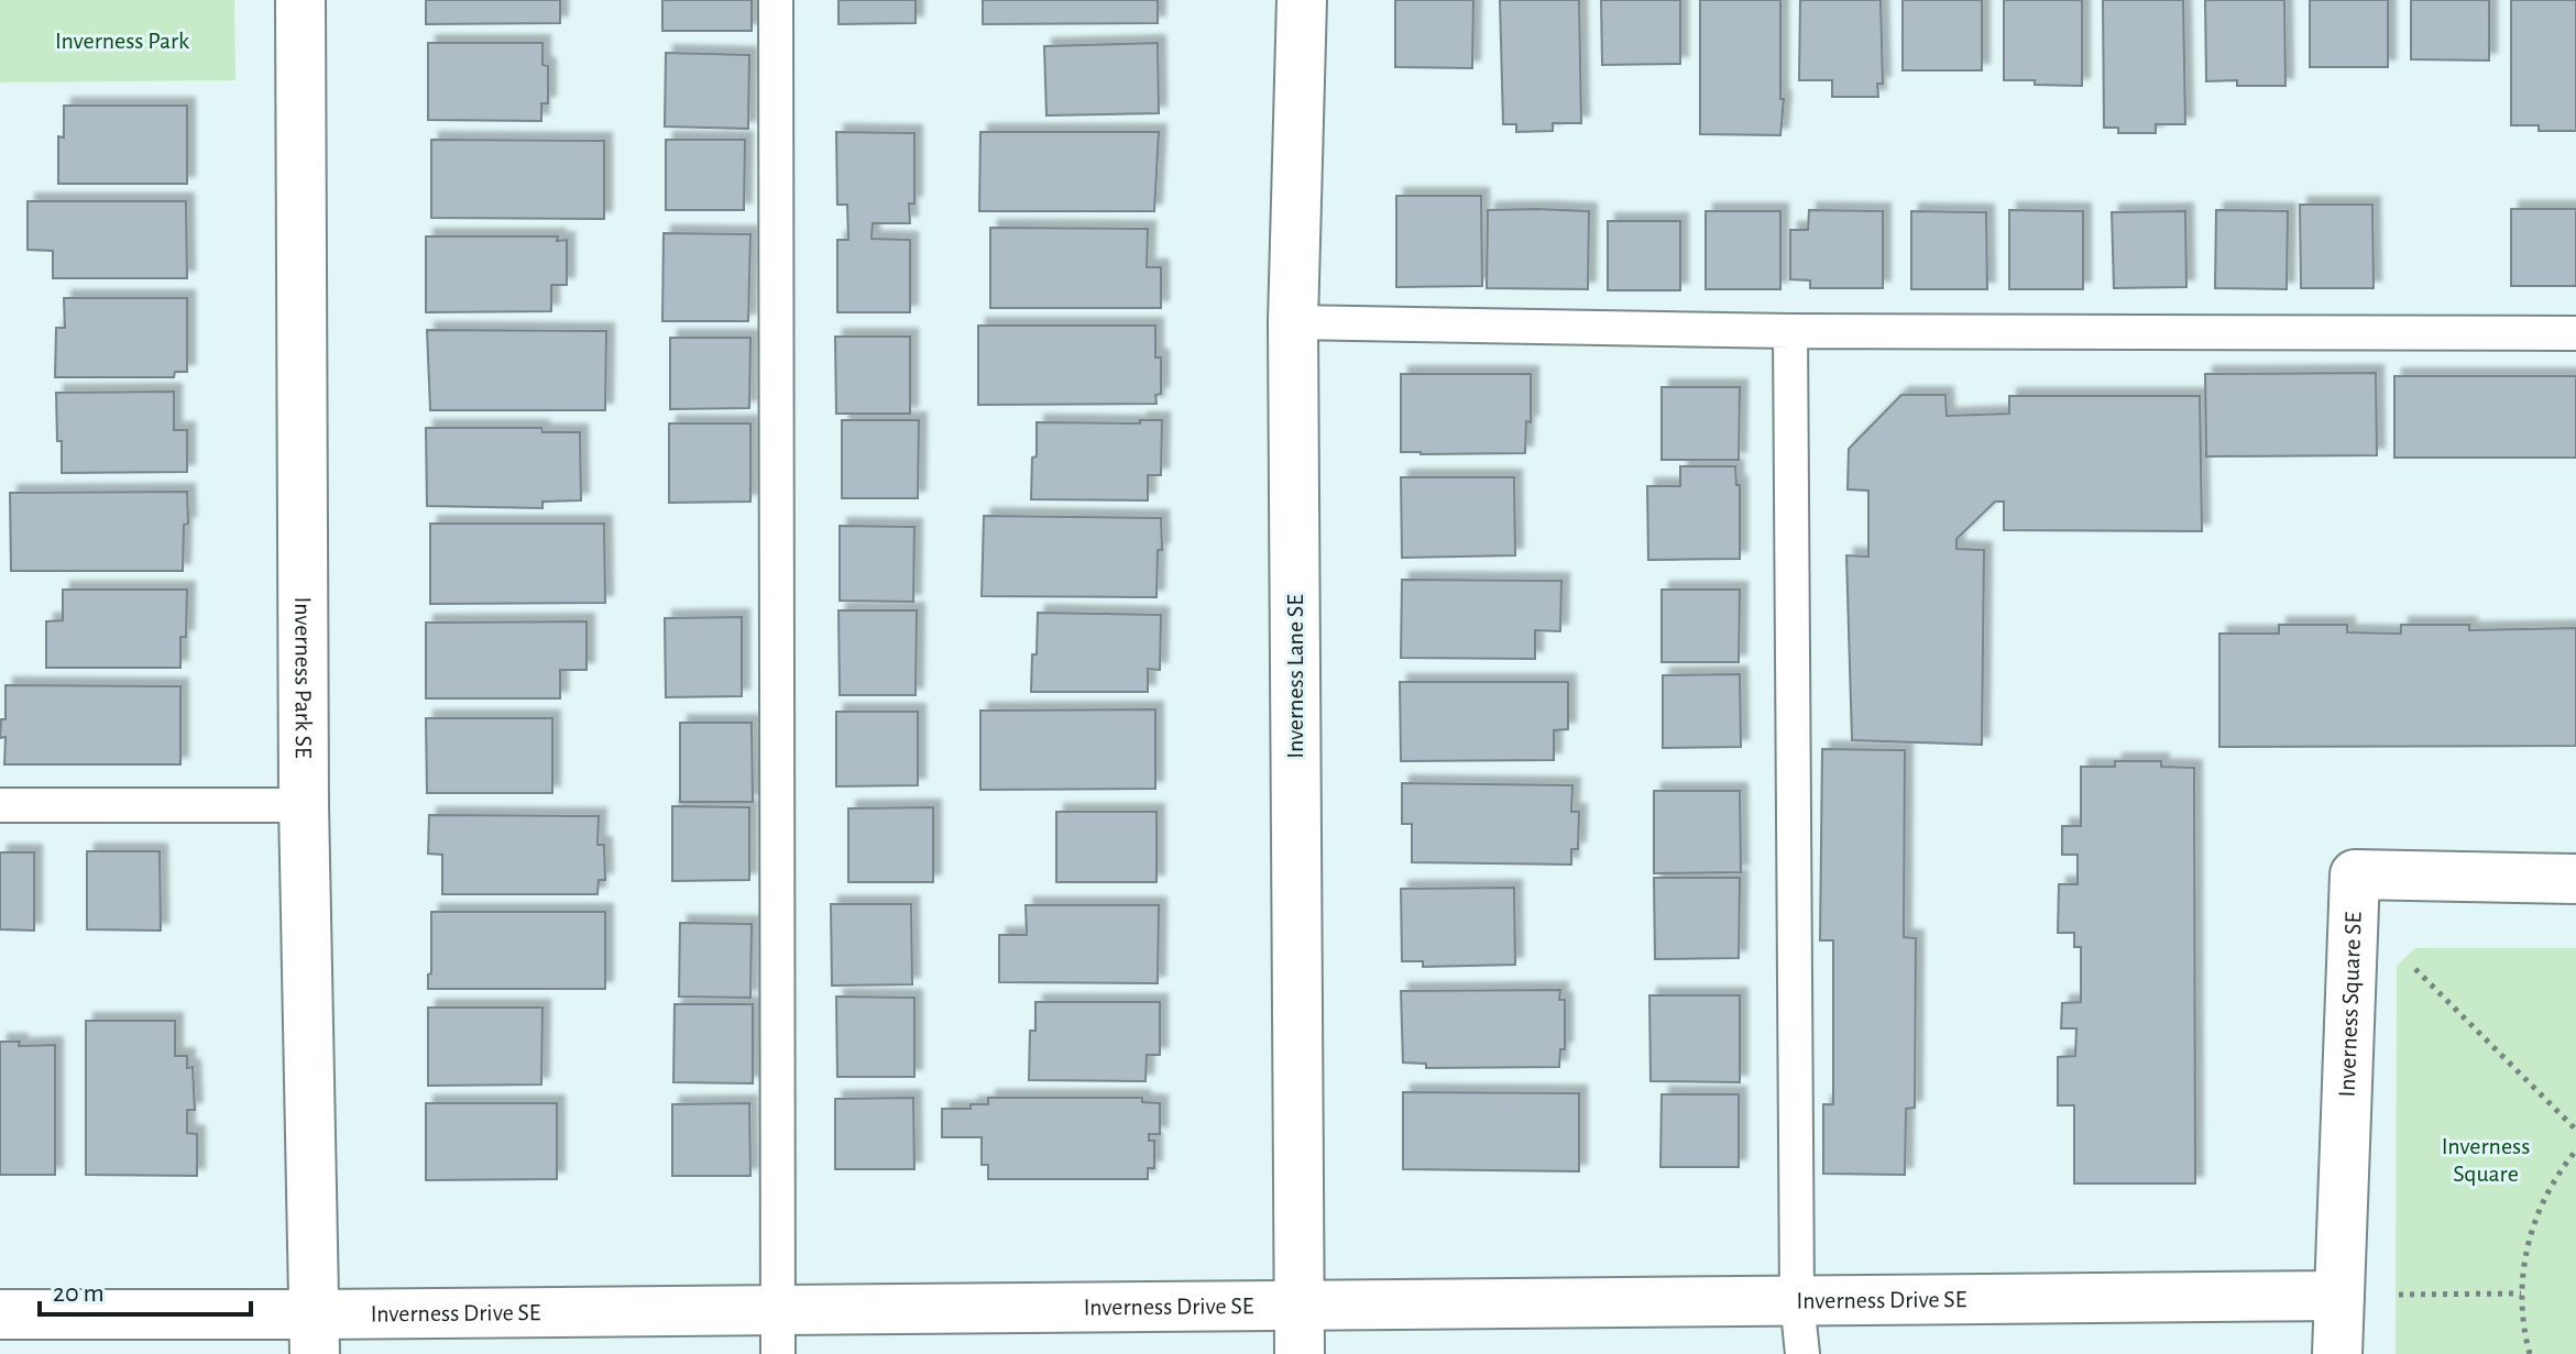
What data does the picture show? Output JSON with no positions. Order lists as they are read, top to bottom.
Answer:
{
  "streets": {
    "street": [
      "Inverness Lane SE",
      "Inverness Park SE",
      "Inverness Square SE",
      "Inverness Drive SE"
    ]
  },
  "crossings": [
    ["Inverness Lane SE", "Inverness Drive SE"],
    ["Inverness Park SE", "Inverness Drive SE"],
    ["Inverness Square SE", "Inverness Drive SE"]
  ],
  "parks": ["Inverness Park", "Inverness Square"],
  "scale_bar": "20 m"
}
